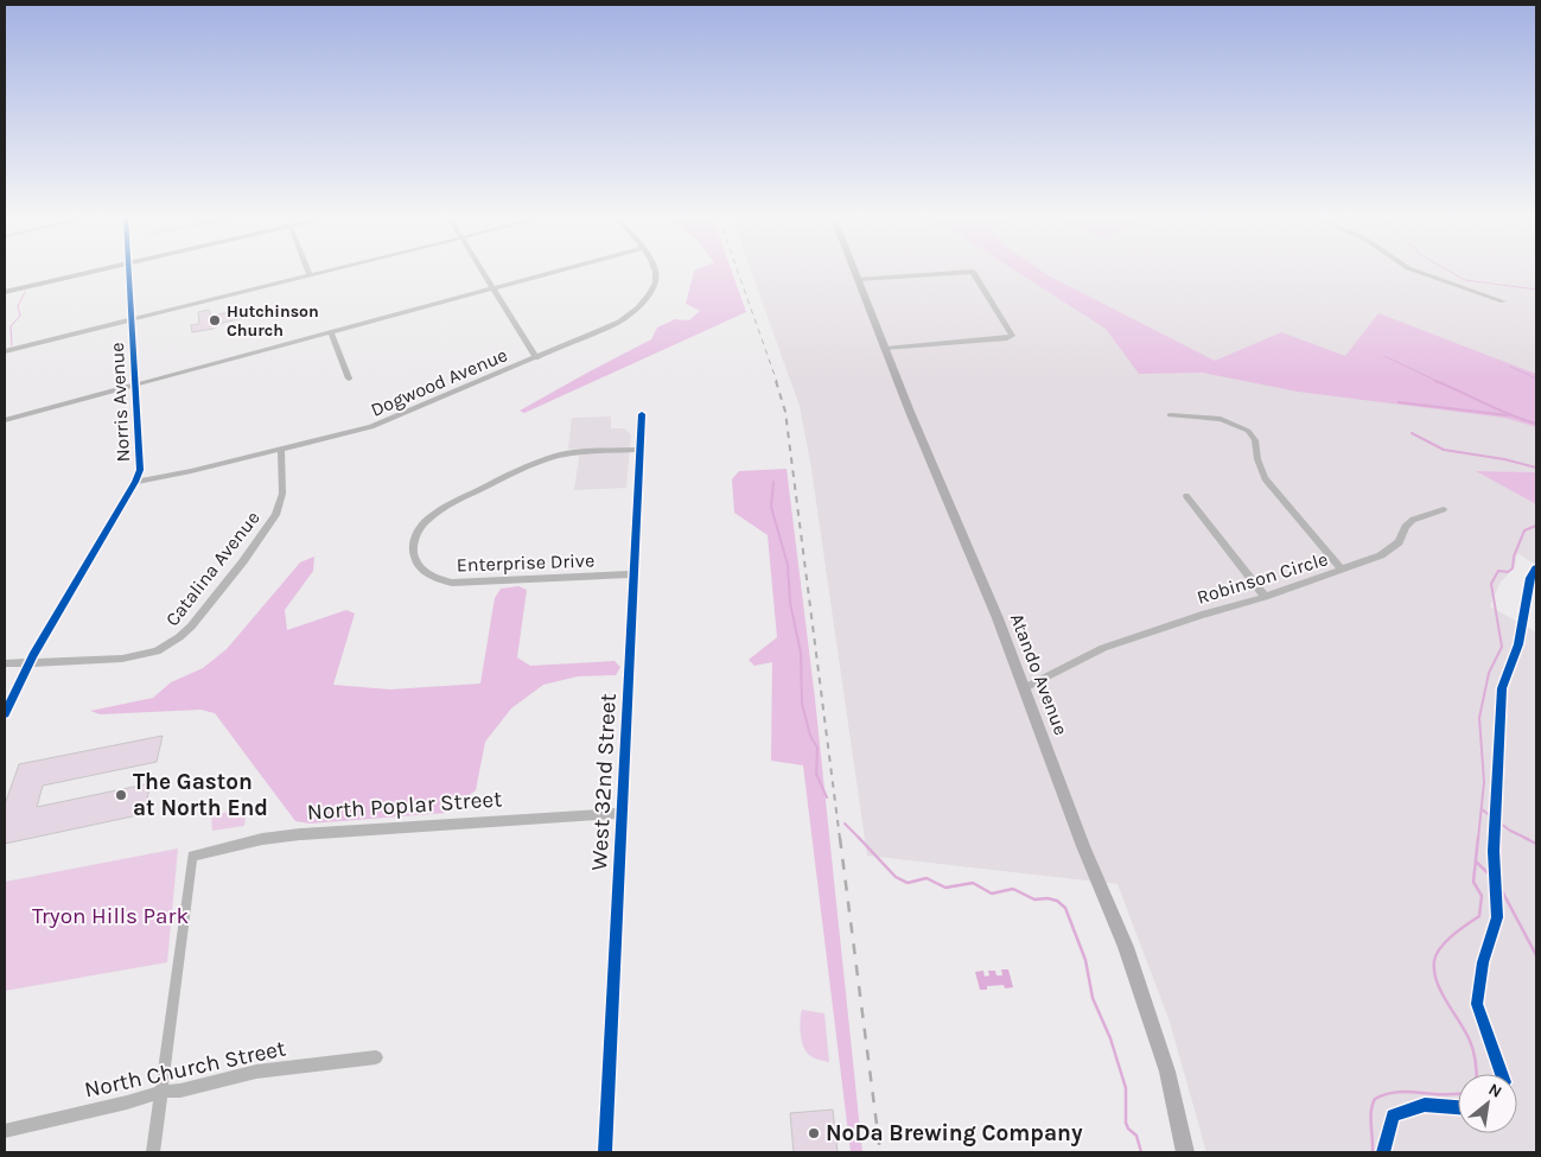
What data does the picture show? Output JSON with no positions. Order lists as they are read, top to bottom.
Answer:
{
  "streets": {
    "main road": ["Atando Avenue"],
    "street": [
      "Dogwood Avenue",
      "Norris Avenue",
      "Enterprise Drive",
      "Catalina Avenue",
      "Robinson Circle",
      "West 32nd Street",
      "North Poplar Street",
      "North Church Street"
    ]
  },
  "crossings": [
    ["Dogwood Avenue", "Norris Avenue"],
    ["Dogwood Avenue", "Catalina Avenue"],
    ["Norris Avenue", "Catalina Avenue"],
    ["Enterprise Drive", "West 32nd Street"],
    ["Robinson Circle", "Atando Avenue"],
    ["West 32nd Street", "North Poplar Street"],
    ["North Poplar Street", "North Church Street"]
  ],
  "parks": ["Tryon Hills Park"],
  "places": ["Hutchinson Church", "The Gaston at North End", "NoDa Brewing Company"],
  "north": "top right"
}
